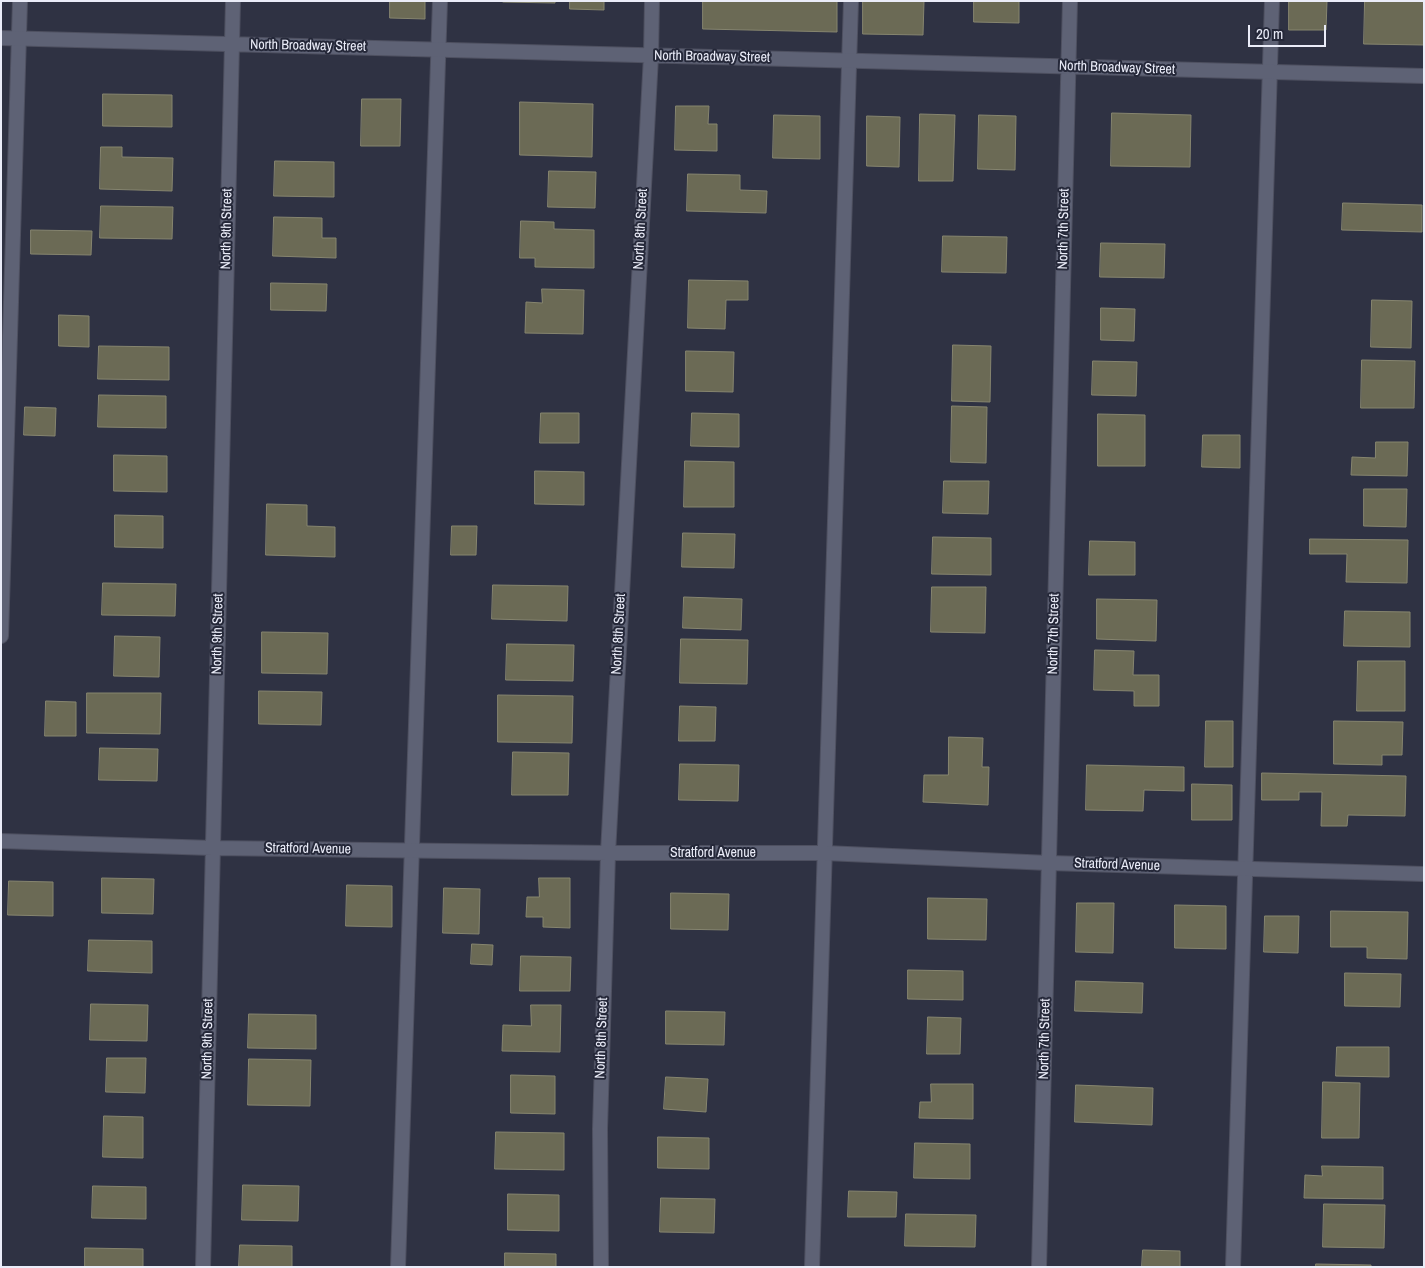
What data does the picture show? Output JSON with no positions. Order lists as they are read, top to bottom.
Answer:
{
  "streets": {
    "street": [
      "North Broadway Street",
      "North 9th Street",
      "North 8th Street",
      "North 7th Street",
      "Stratford Avenue"
    ]
  },
  "crossings": [
    ["North Broadway Street", "North 9th Street"],
    ["North Broadway Street", "North 8th Street"],
    ["North Broadway Street", "North 7th Street"],
    ["North 9th Street", "Stratford Avenue"],
    ["North 8th Street", "Stratford Avenue"],
    ["North 7th Street", "Stratford Avenue"]
  ],
  "scale_bar": "20 m"
}
